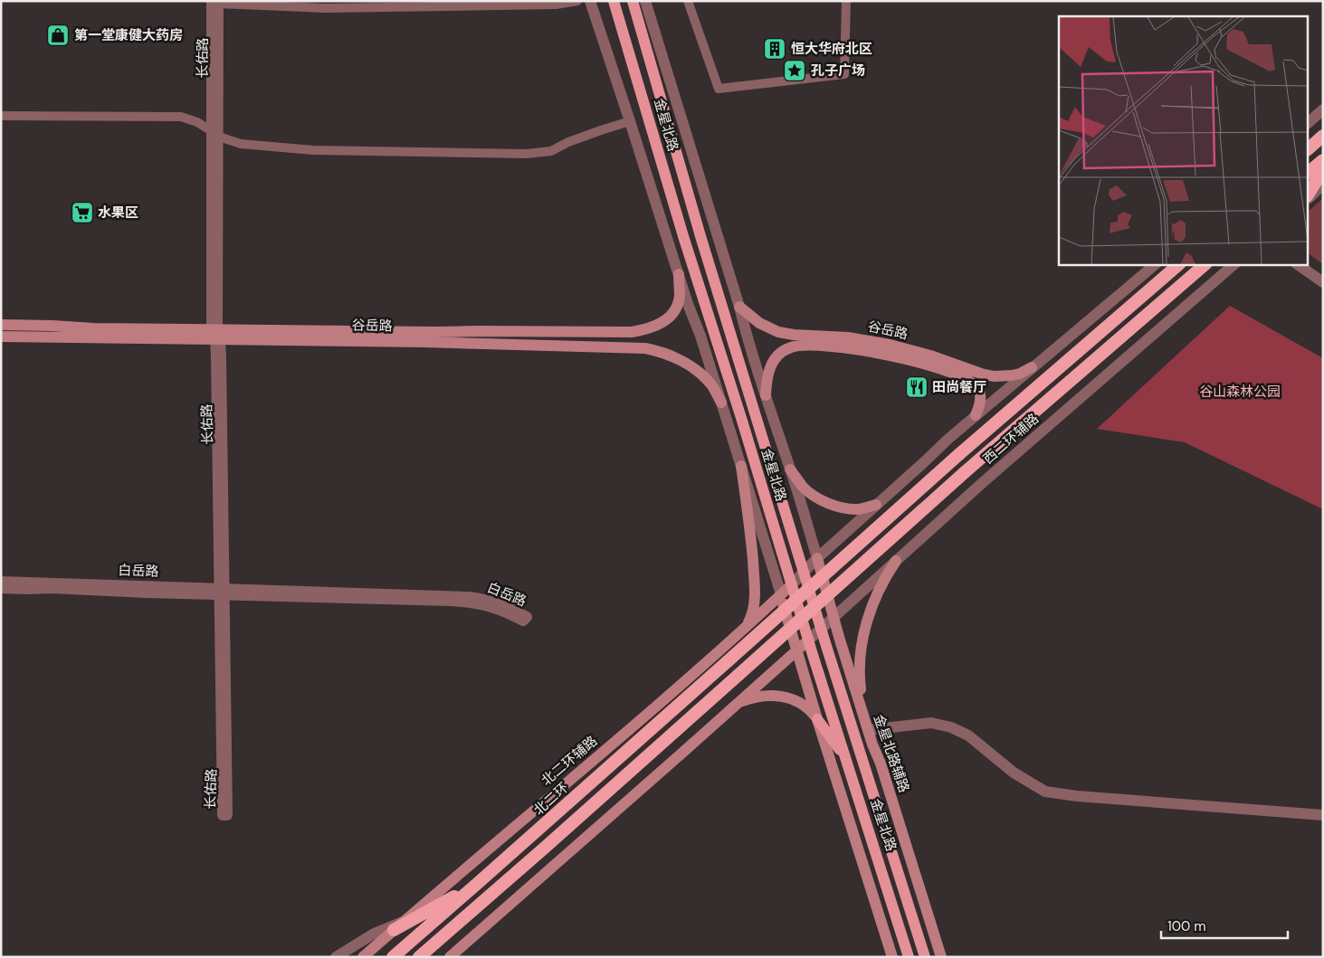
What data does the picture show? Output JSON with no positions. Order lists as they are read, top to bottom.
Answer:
{
  "streets": {
    "highway": ["北二环"],
    "main road": [
      "金星北路",
      "谷岳路",
      "金星北路辅路",
      "北二环辅路"
    ],
    "street": ["长佑路", "西二环辅路", "白岳路"]
  },
  "crossings": [
    ["长佑路", "谷岳路"],
    ["长佑路", "白岳路"],
    ["金星北路", "西二环辅路"],
    ["金星北路", "北二环辅路"],
    ["西二环辅路", "金星北路辅路"]
  ],
  "parks": ["谷山森林公园"],
  "places": {
    "shop": ["第一堂康健大药房"],
    "building": ["恒大华府北区"],
    "place": ["孔子广场"],
    "supermarket": ["水果区"],
    "restaurant": ["田尚餐厅"]
  },
  "scale_bar": "100 m"
}
